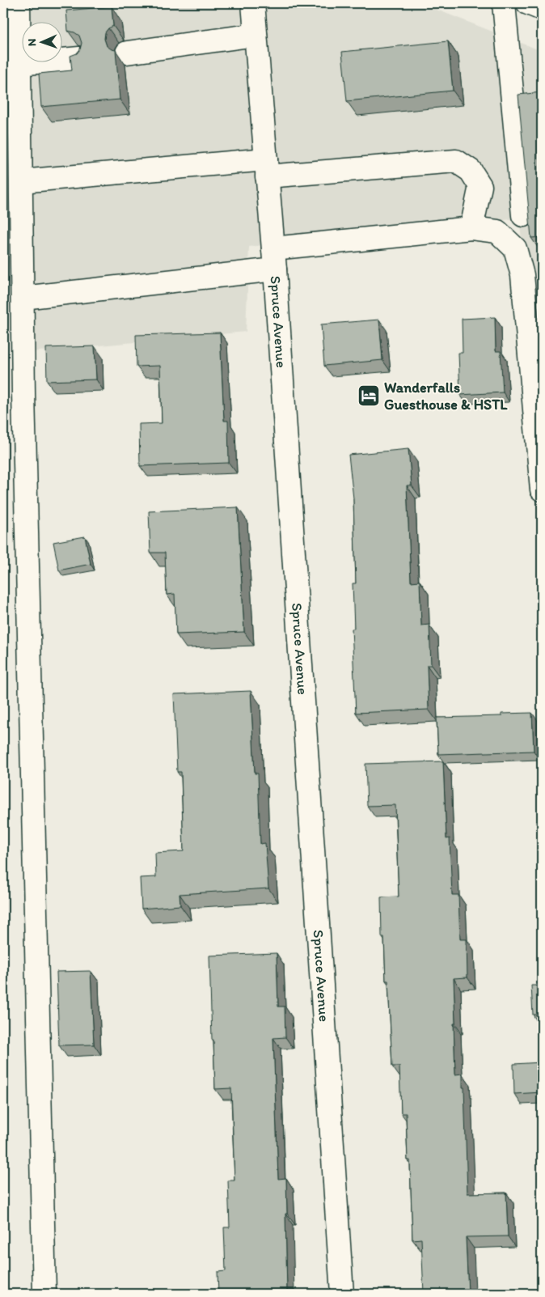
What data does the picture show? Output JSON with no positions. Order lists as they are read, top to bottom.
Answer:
{
  "streets": {
    "street": ["Spruce Avenue"]
  },
  "places": {
    "hotel": ["Wanderfalls Guesthouse & HSTL"]
  },
  "north": "left"
}
